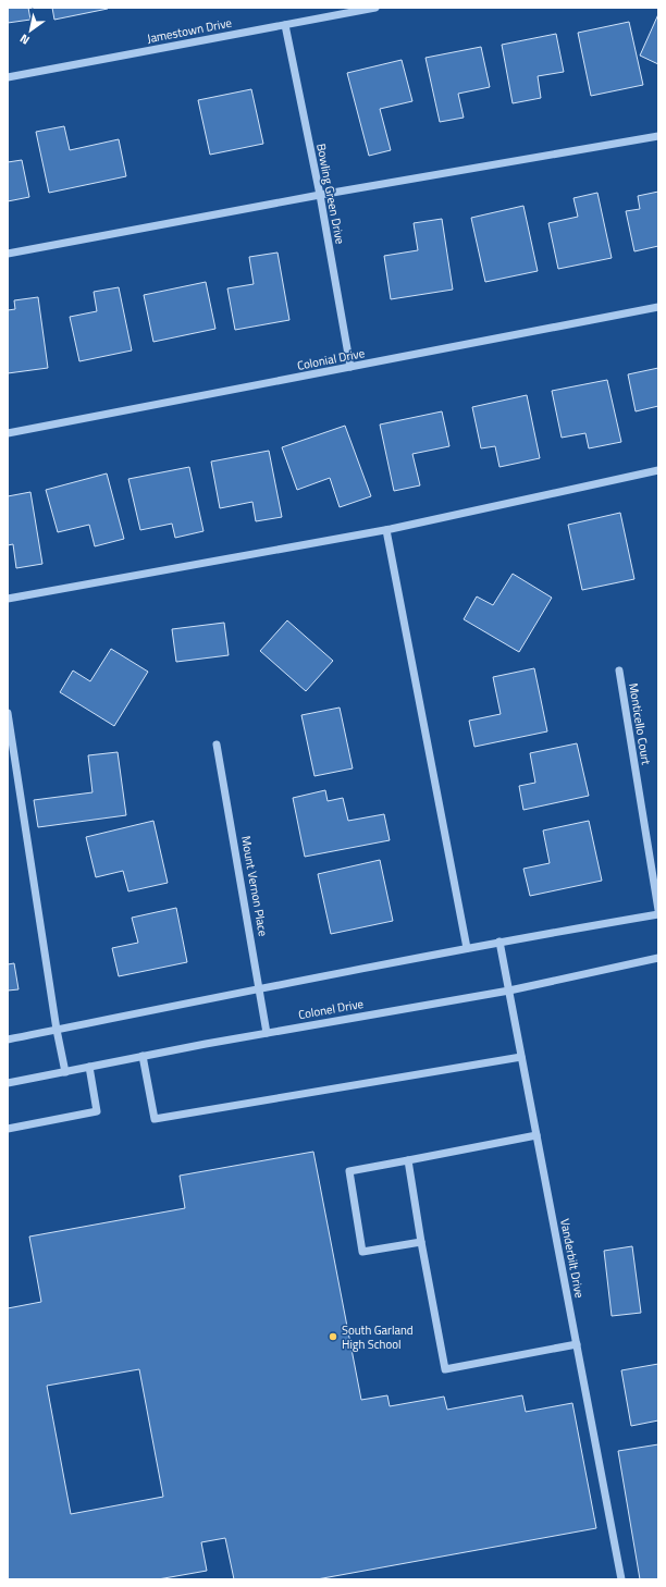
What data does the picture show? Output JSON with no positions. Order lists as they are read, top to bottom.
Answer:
{
  "streets": {
    "street": [
      "Jamestown Drive",
      "Bowling Green Drive",
      "Colonial Drive",
      "Monticello Court",
      "Mount Vernon Place",
      "Colonel Drive",
      "Vanderbilt Drive"
    ]
  },
  "crossings": [
    ["Jamestown Drive", "Bowling Green Drive"],
    ["Bowling Green Drive", "Colonial Drive"],
    ["Mount Vernon Place", "Colonel Drive"],
    ["Colonel Drive", "Vanderbilt Drive"]
  ],
  "places": ["South Garland High School"],
  "north": "bottom left"
}
